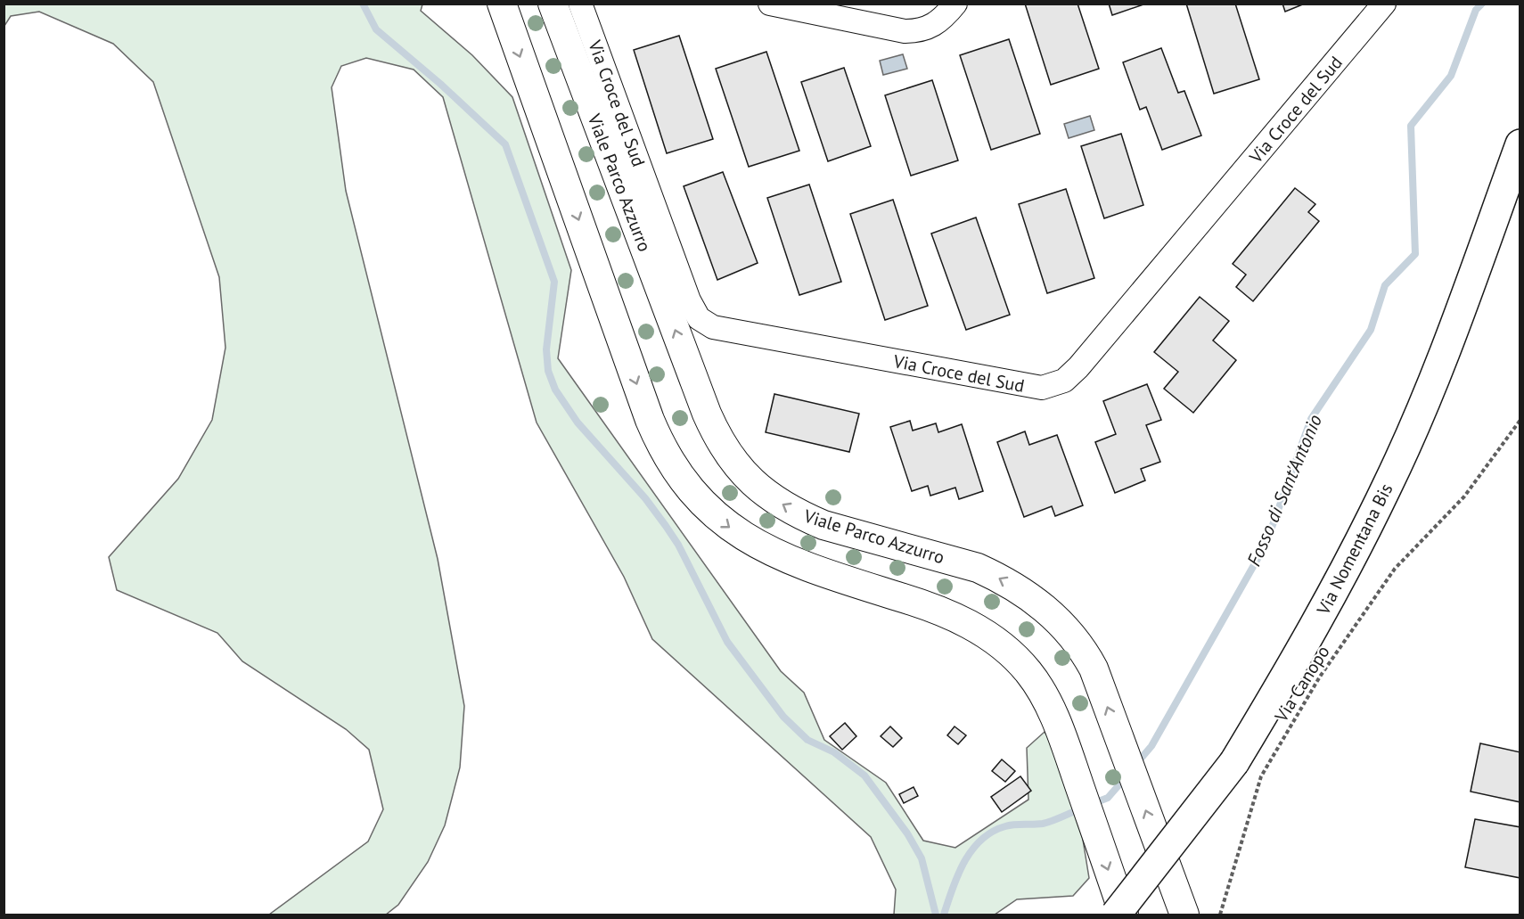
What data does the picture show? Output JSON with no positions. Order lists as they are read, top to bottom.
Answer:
{
  "streets": {
    "main road": ["Via Nomentana Bis"],
    "street": ["Via Croce del Sud", "Viale Parco Azzurro"],
    "path": ["Via Canopo"]
  },
  "water": ["Fosso di Sant'Antonio"]
}
